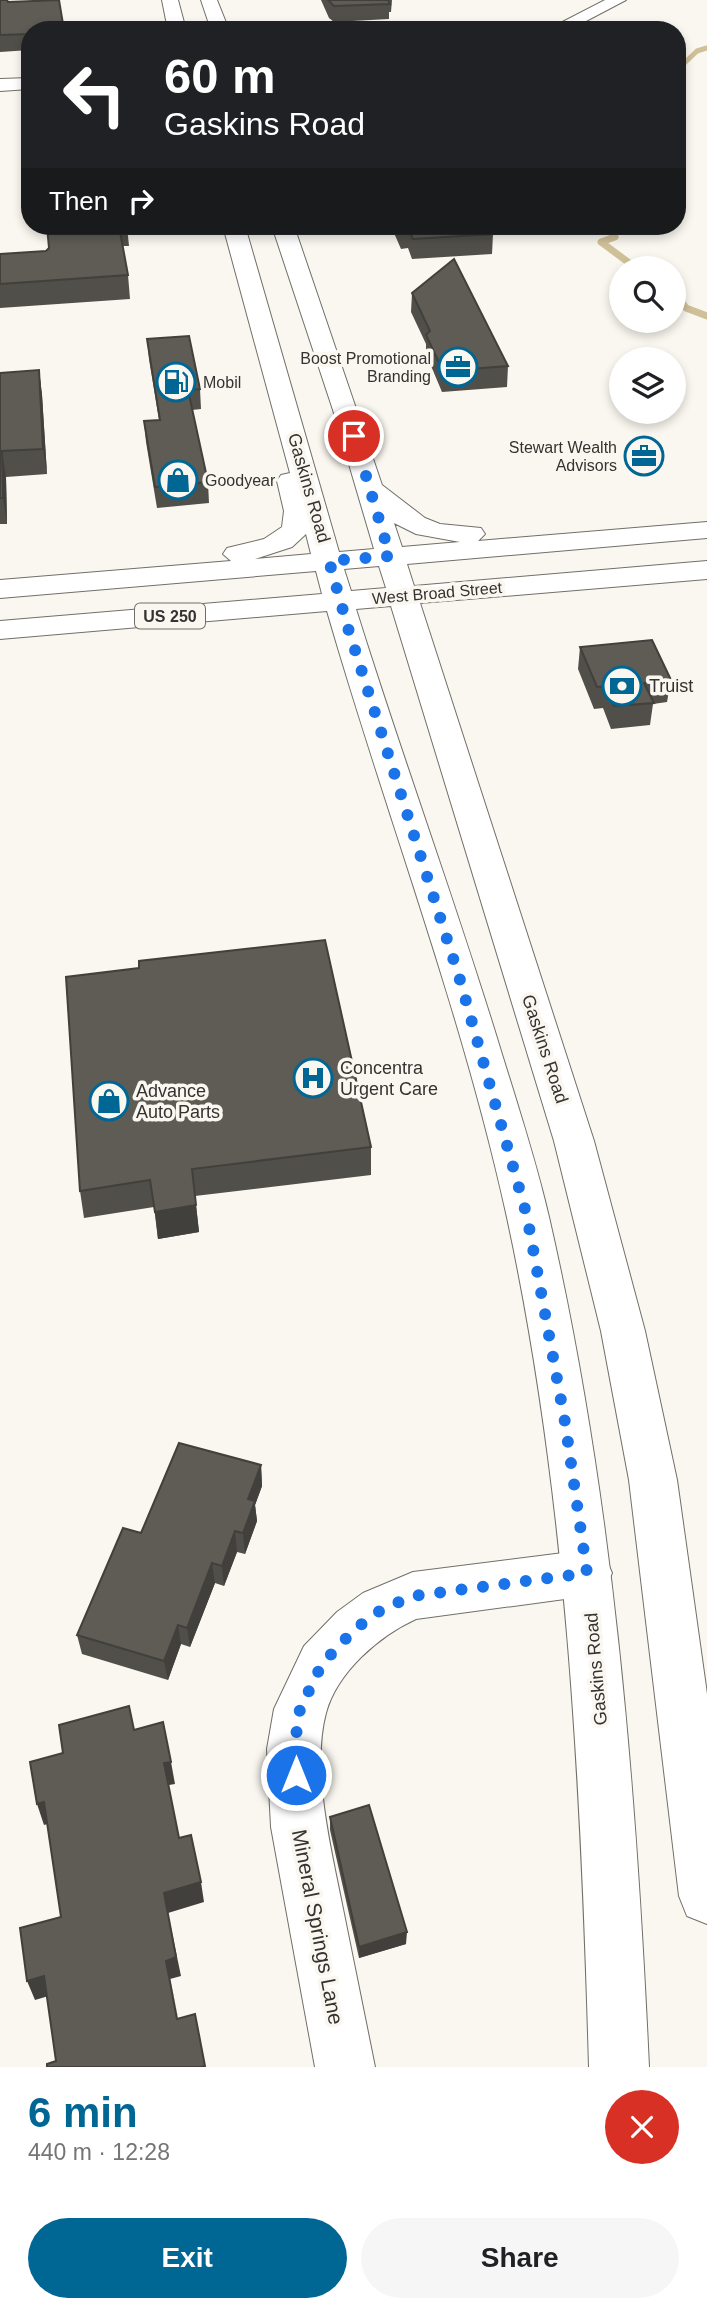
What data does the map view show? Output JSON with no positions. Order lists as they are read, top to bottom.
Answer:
{
  "streets": {
    "main road": [
      "Gaskins Road",
      "West Broad Street",
      "US 250",
      "Mineral Springs Lane"
    ]
  },
  "crossings": [
    ["Gaskins Road", "West Broad Street"],
    ["Gaskins Road", "US 250"],
    ["Gaskins Road", "Mineral Springs Lane"]
  ],
  "places": {
    "office": ["Boost Promotional Branding", "Stewart Wealth Advisors"],
    "fuel station": ["Mobil"],
    "shop": ["Goodyear", "Advance Auto Parts"],
    "bank": ["Truist"],
    "hospital": ["Concentra Urgent Care"]
  },
  "page": {
    "turn": ["60 m", "Gaskins Road"],
    "then": "Then",
    "heading": ["6 min", "440 m · 12:28"],
    "buttons": ["Exit", "Share"]
  }
}
